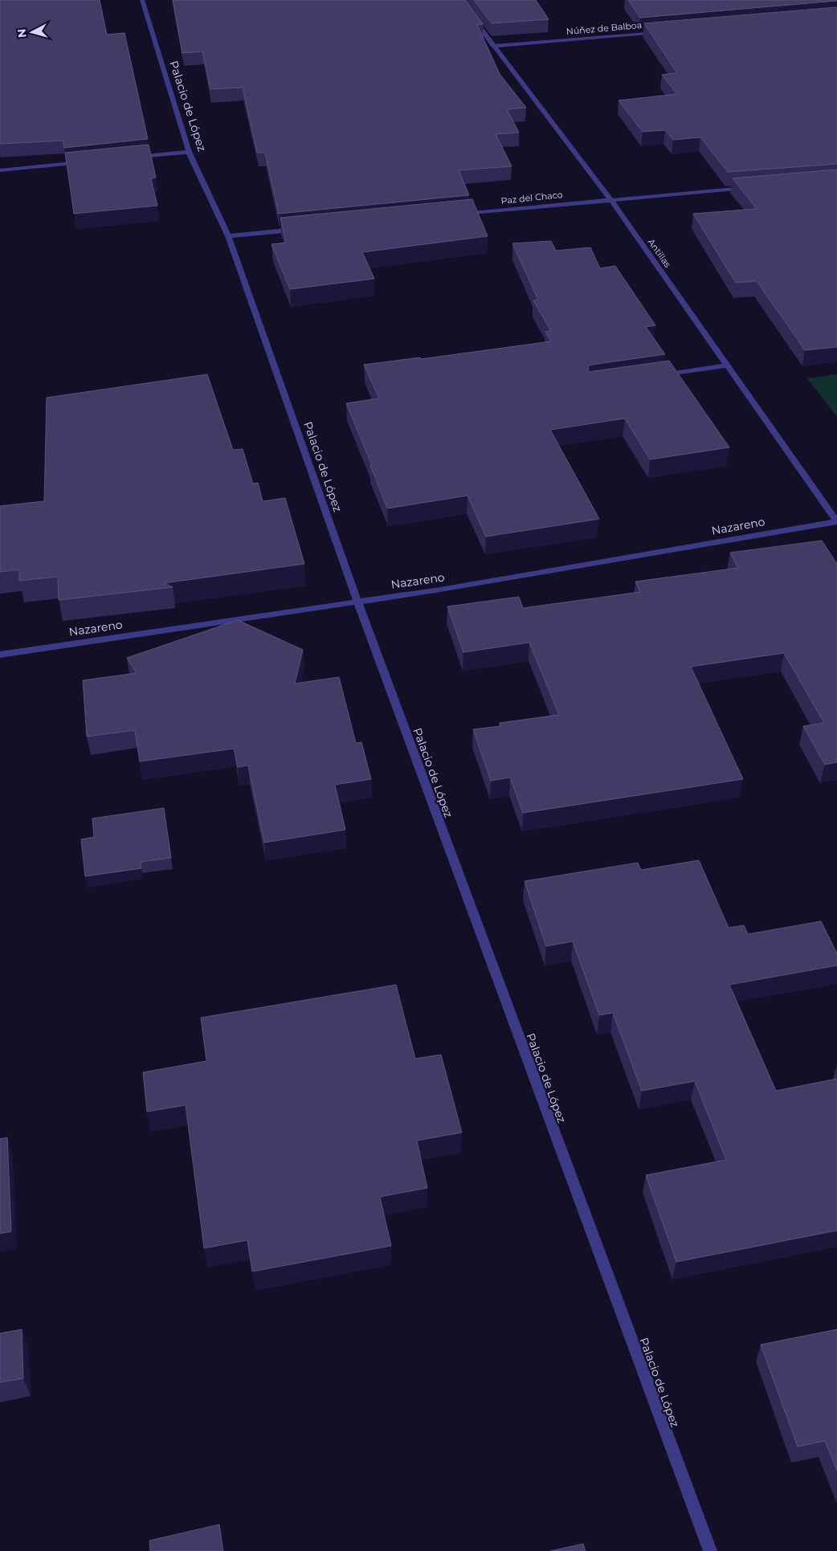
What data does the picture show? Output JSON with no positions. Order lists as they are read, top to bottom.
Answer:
{
  "streets": {
    "street": [
      "Núñez de Balboa",
      "Palacio de López",
      "Paz del Chaco",
      "Antillas",
      "Nazareno"
    ]
  },
  "crossings": [
    ["Núñez de Balboa", "Antillas"],
    ["Palacio de López", "Nazareno"],
    ["Paz del Chaco", "Antillas"],
    ["Antillas", "Nazareno"]
  ],
  "north": "left"
}
